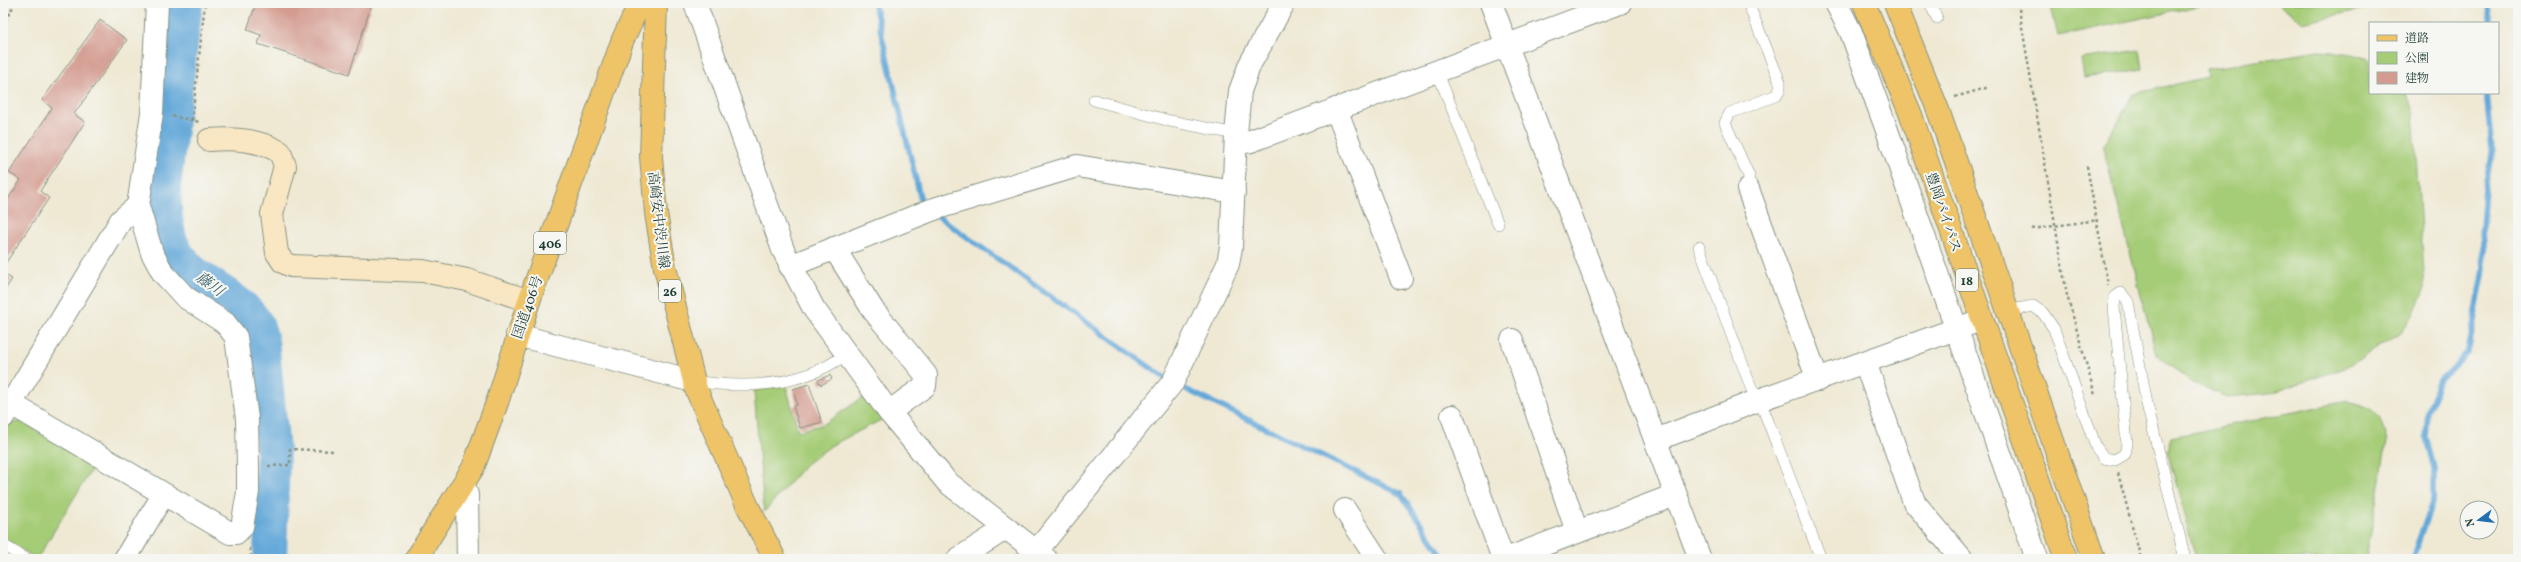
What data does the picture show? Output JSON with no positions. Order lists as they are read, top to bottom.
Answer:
{
  "streets": {
    "main road": [
      "豊岡バイパス",
      "高崎安中渋川線",
      "406",
      "18",
      "26",
      "国道406号"
    ]
  },
  "water": ["藤川"],
  "legend": ["道路", "公園", "建物"],
  "north": "left"
}
